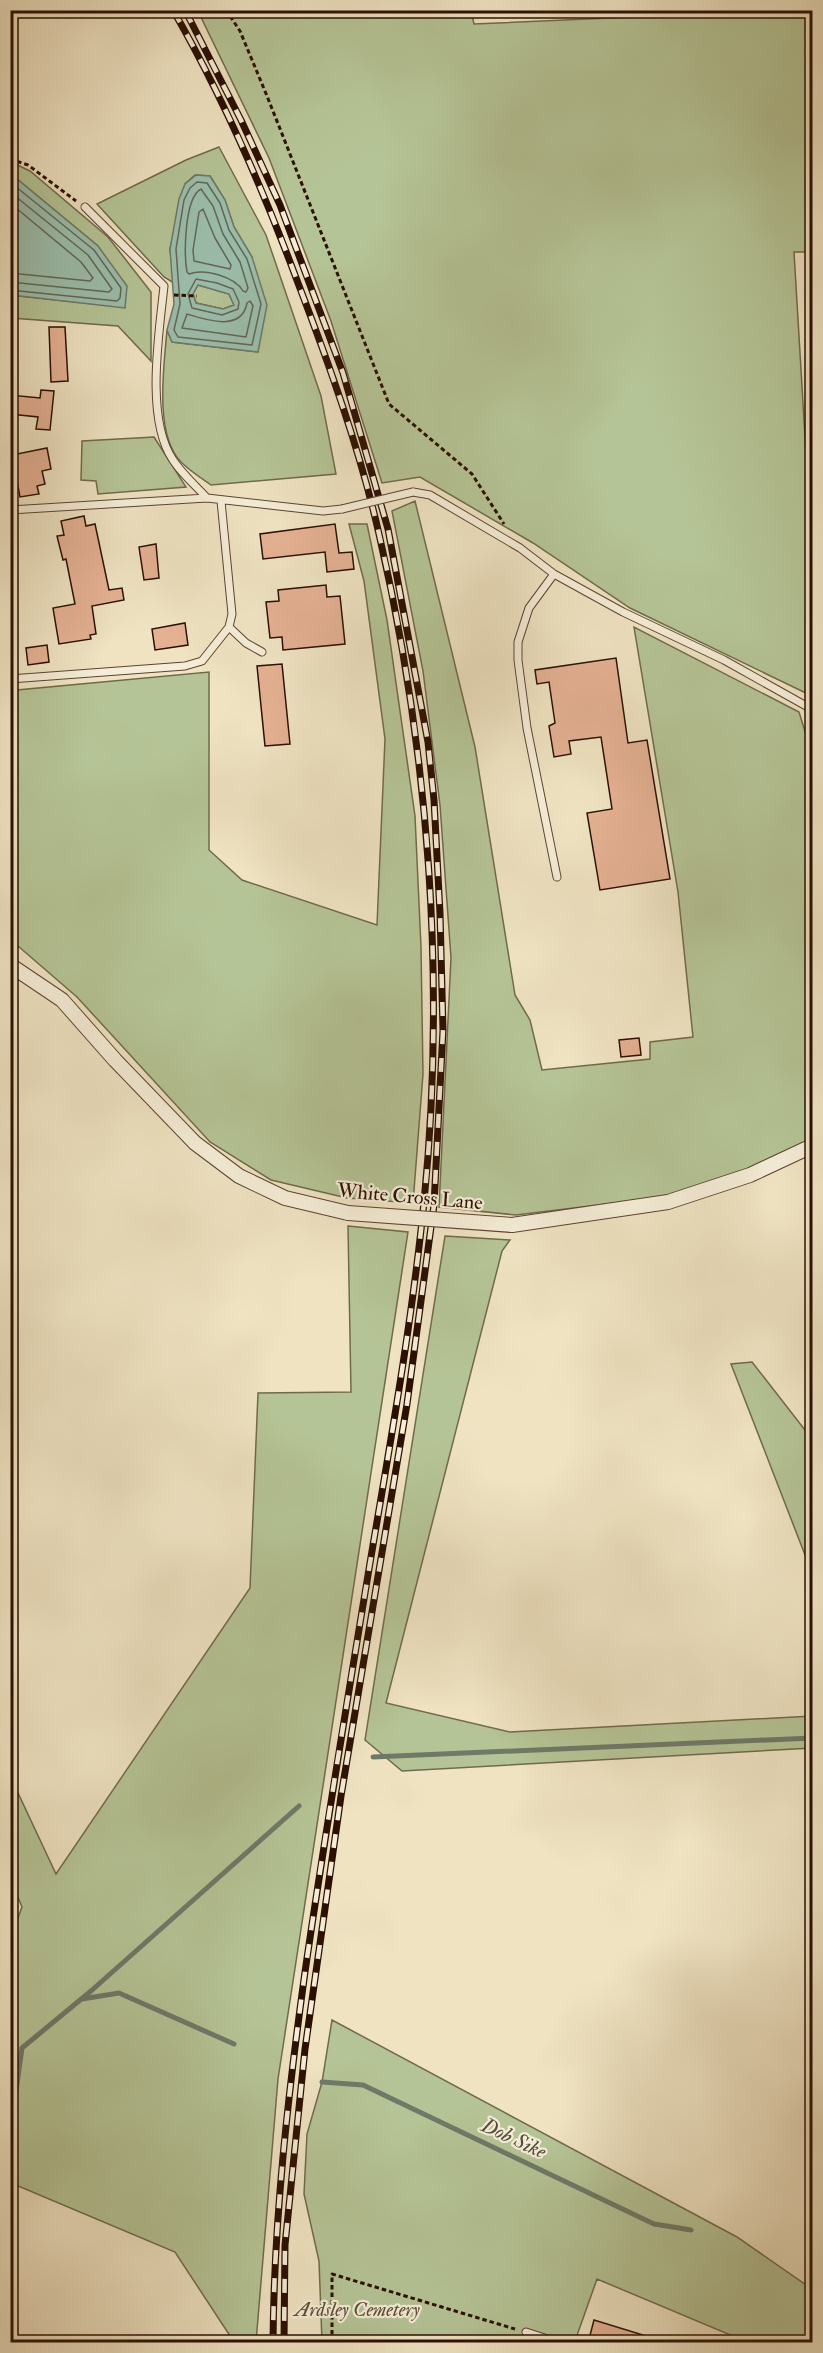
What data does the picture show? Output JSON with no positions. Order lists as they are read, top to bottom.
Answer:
{
  "streets": {
    "street": ["White Cross Lane"]
  },
  "water": ["Dob Sike"],
  "parks": ["Ardsley Cemetery"]
}
